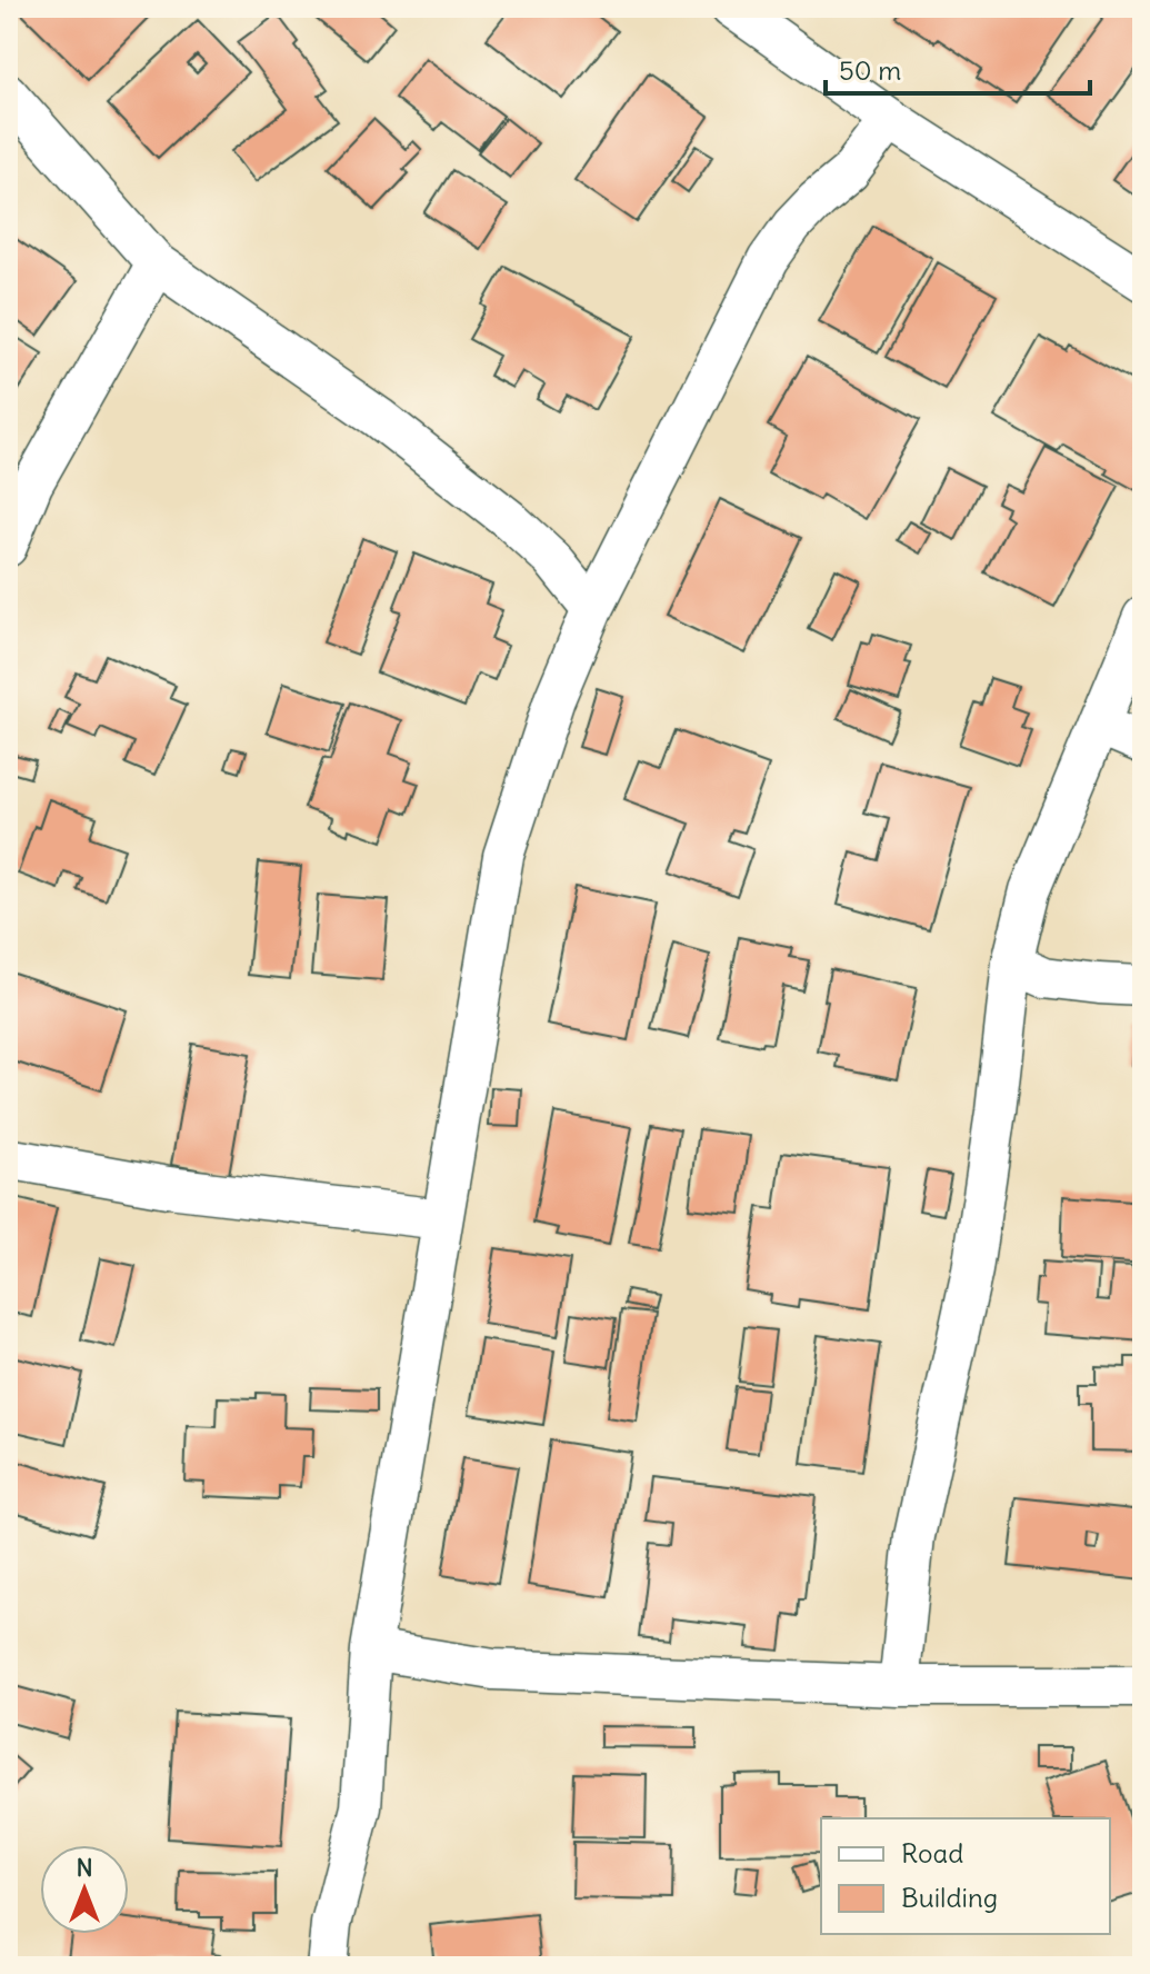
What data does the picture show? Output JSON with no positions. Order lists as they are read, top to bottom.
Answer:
{
  "legend": ["Road", "Building"],
  "scale_bar": "50 m",
  "north": "top"
}
